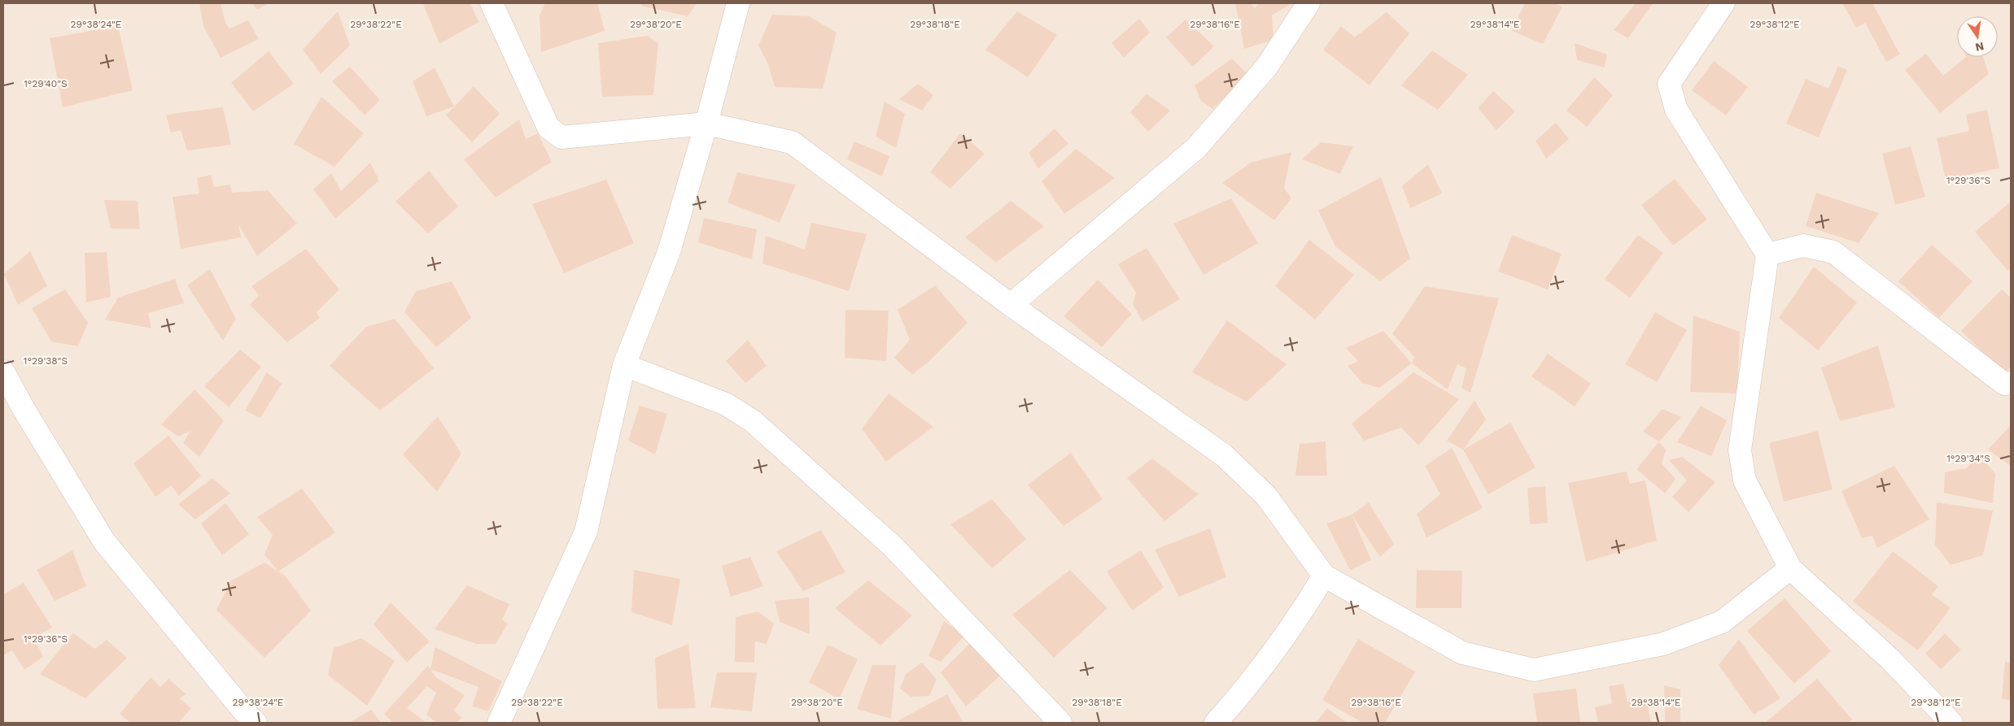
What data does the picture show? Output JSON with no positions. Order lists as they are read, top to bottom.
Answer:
{
  "north": "bottom",
  "coordinates": [
    "29°38'24\"E",
    "29°38'22\"E",
    "29°38'20\"E",
    "29°38'18\"E",
    "29°38'16\"E",
    "29°38'14\"E",
    "29°38'12\"E",
    "1°29'40\"S",
    "1°29'36\"S",
    "1°29'38\"S",
    "1°29'34\"S"
  ]
}
